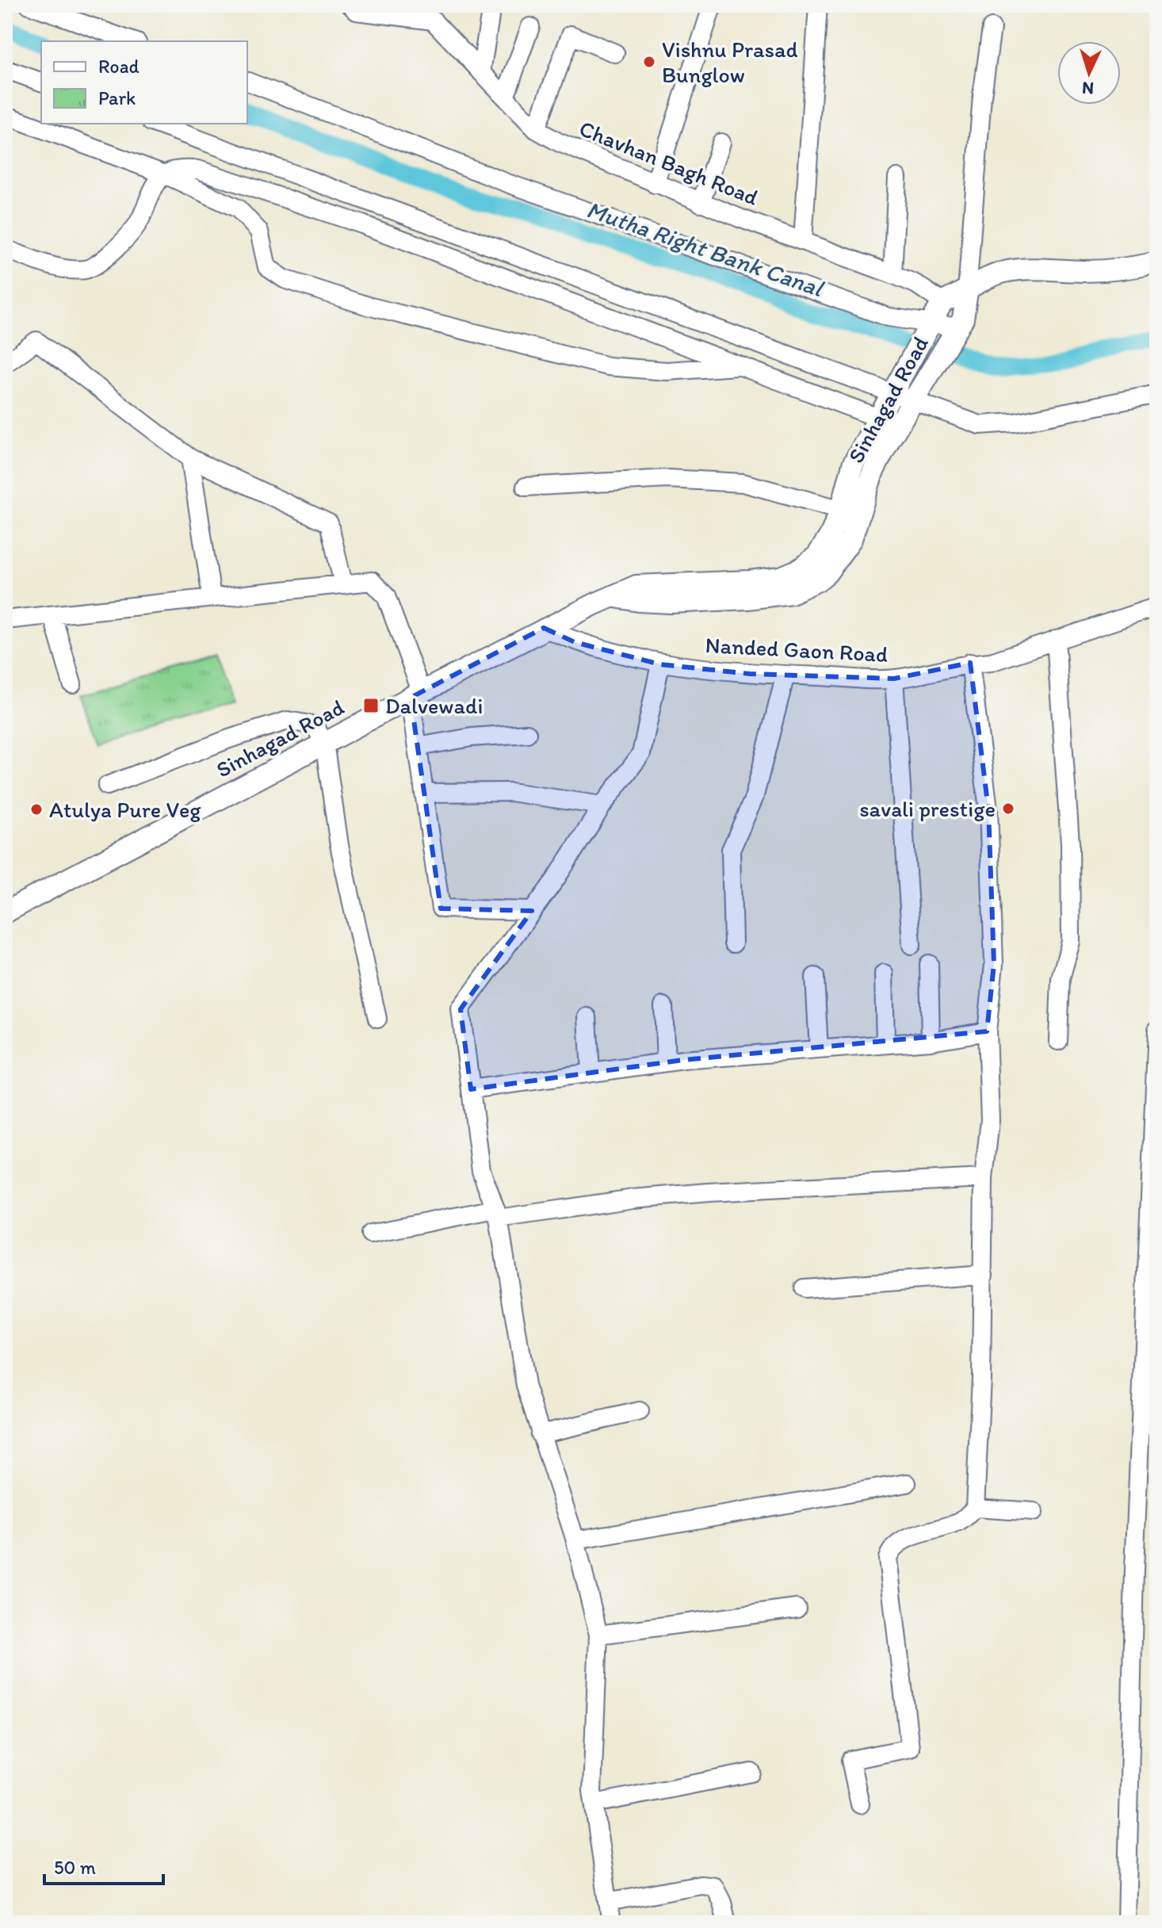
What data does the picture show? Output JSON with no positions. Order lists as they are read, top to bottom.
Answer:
{
  "streets": {
    "main road": ["Sinhagad Road"],
    "street": ["Chavhan Bagh Road", "Nanded Gaon Road"]
  },
  "crossings": [
    ["Chavhan Bagh Road", "Sinhagad Road"],
    ["Sinhagad Road", "Nanded Gaon Road"]
  ],
  "water": ["Mutha Right Bank Canal"],
  "places": {
    "other": ["Vishnu Prasad Bunglow", "savali prestige", "Atulya Pure Veg"],
    "transit": ["Dalvewadi"]
  },
  "legend": ["Road", "Park"],
  "scale_bar": "50 m",
  "north": "bottom"
}
